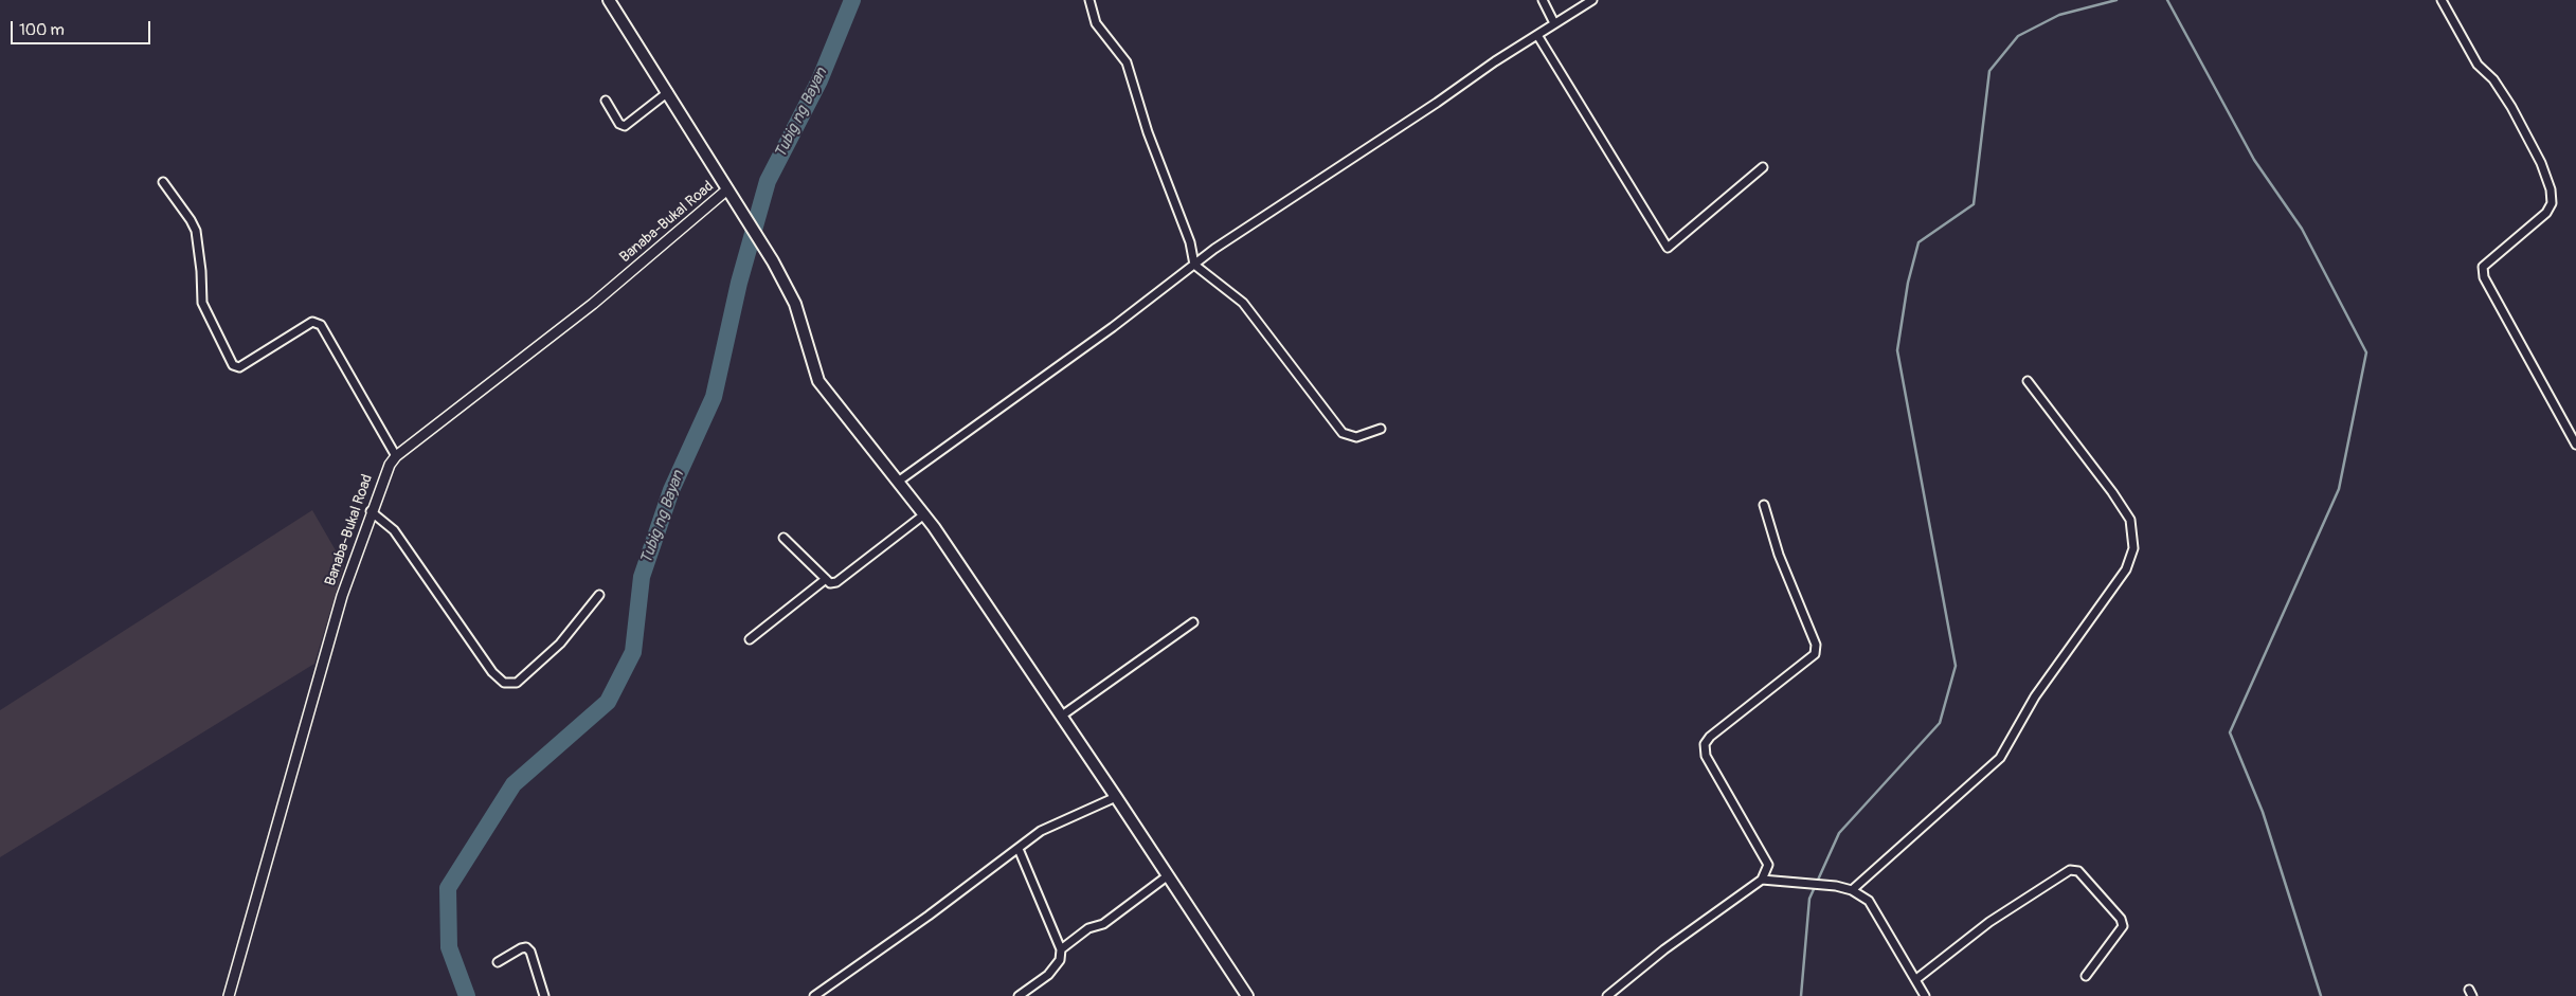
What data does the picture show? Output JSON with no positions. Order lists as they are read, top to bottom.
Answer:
{
  "streets": {
    "street": ["Banaba-Bukal Road"]
  },
  "water": ["Tubig ng Bayan"],
  "scale_bar": "100 m"
}
